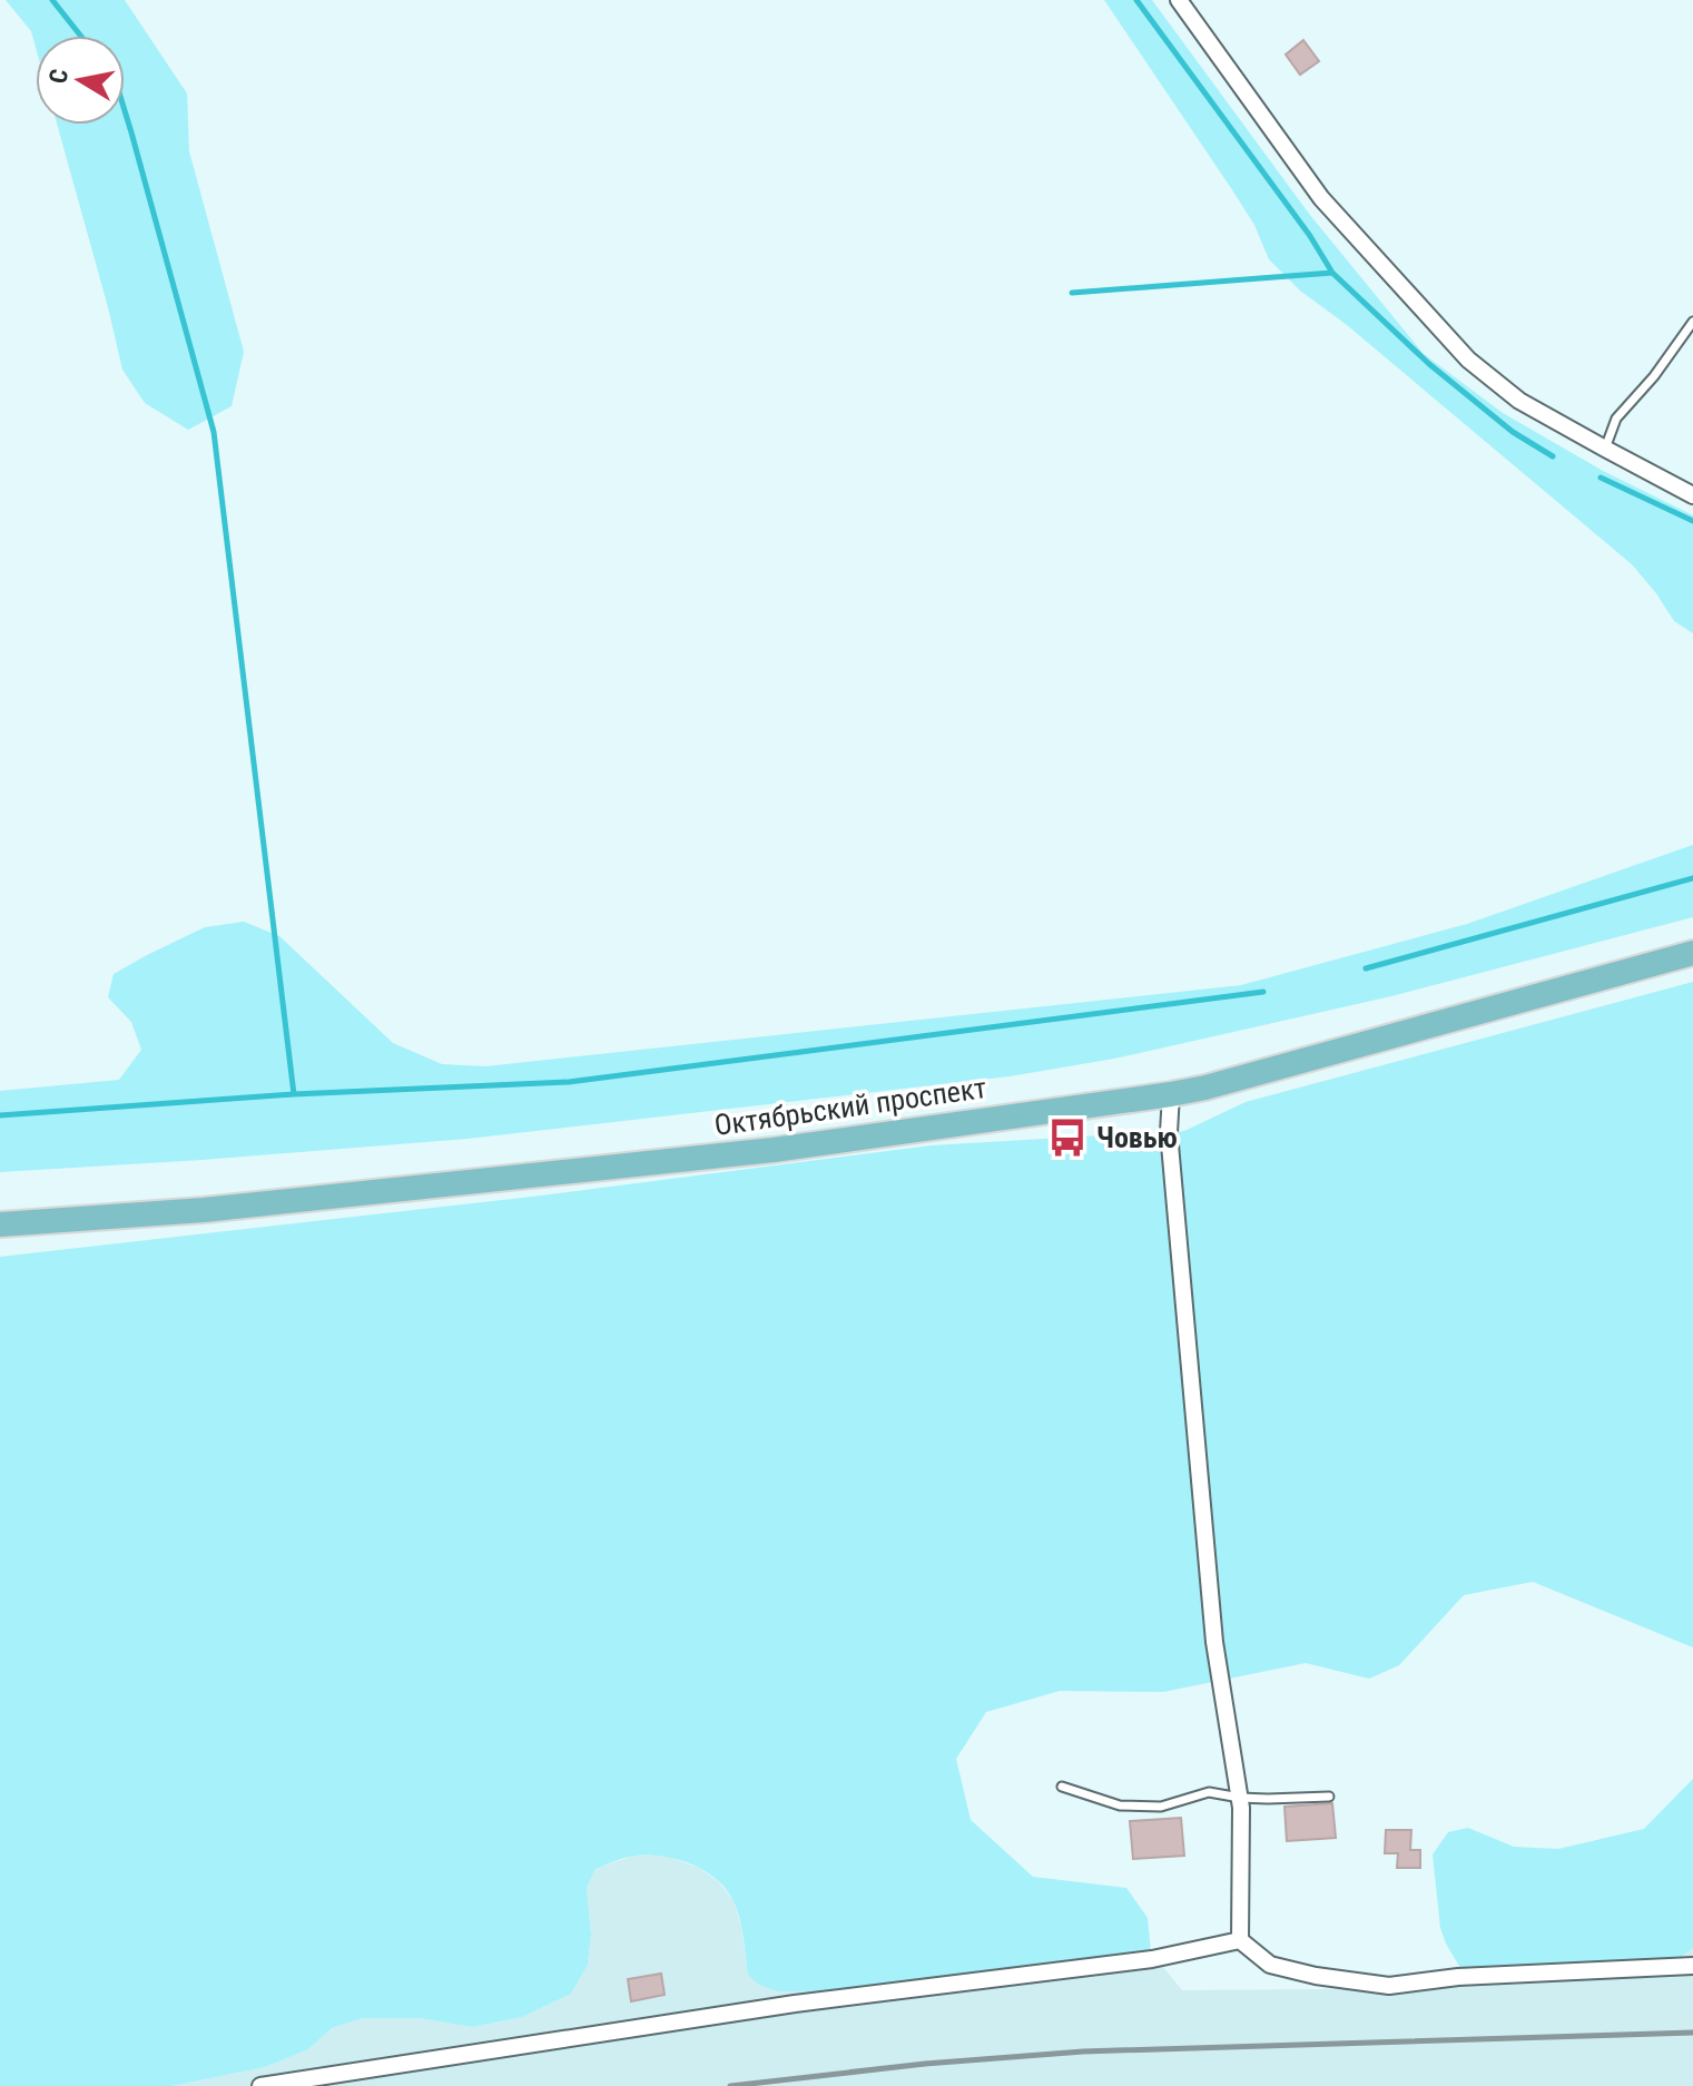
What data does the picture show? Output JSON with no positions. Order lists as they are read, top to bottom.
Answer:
{
  "streets": {
    "main road": ["Октябрьский проспект"]
  },
  "places": {
    "bus stop": ["Човью"]
  },
  "north": "left"
}
